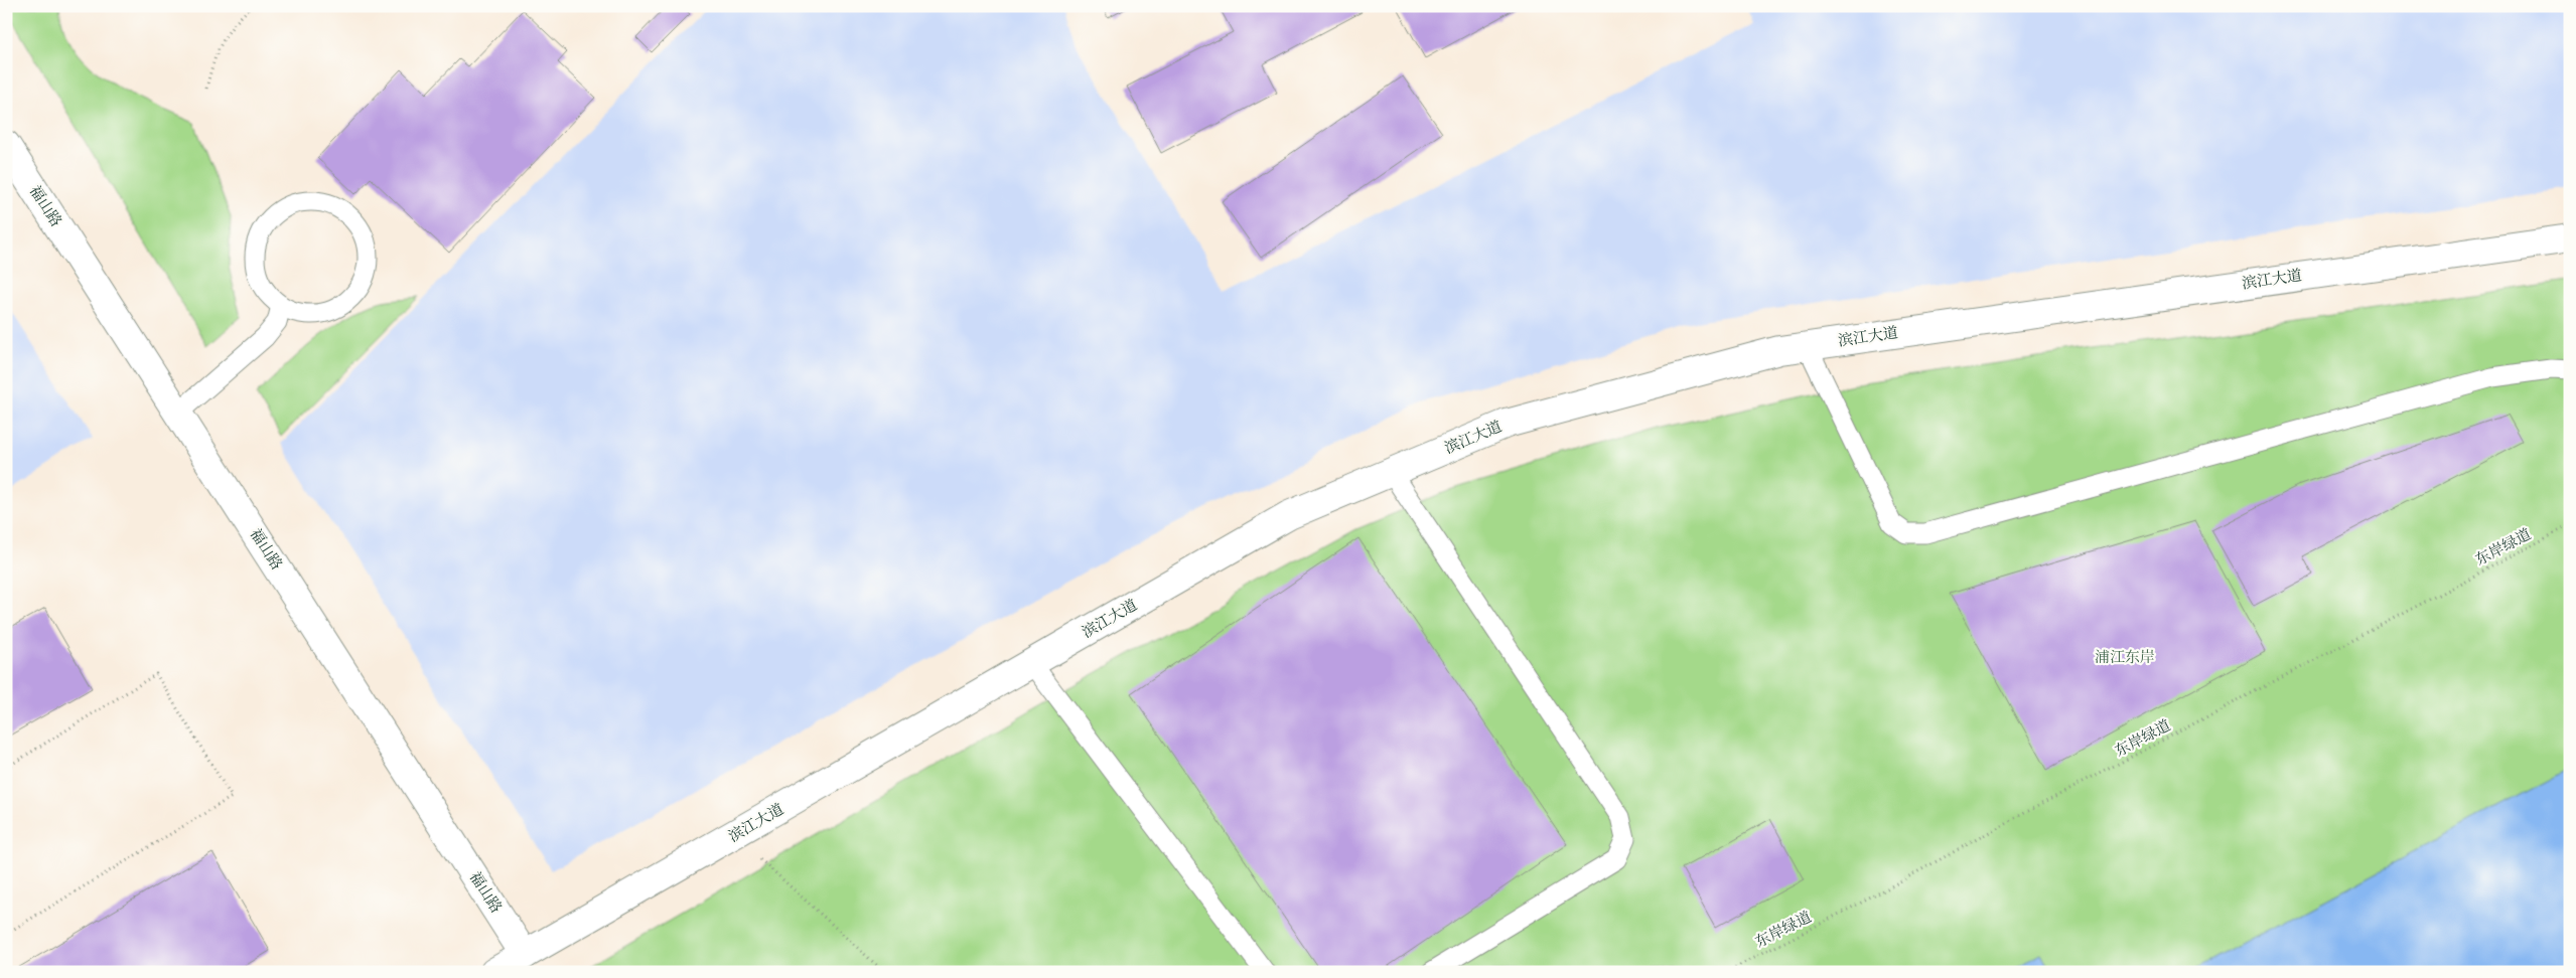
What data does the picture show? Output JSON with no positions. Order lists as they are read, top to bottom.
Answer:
{
  "streets": {
    "street": ["福山路", "滨江大道"],
    "path": ["东岸绿道"]
  },
  "crossings": [
    ["福山路", "滨江大道"]
  ],
  "parks": ["浦江东岸"]
}
